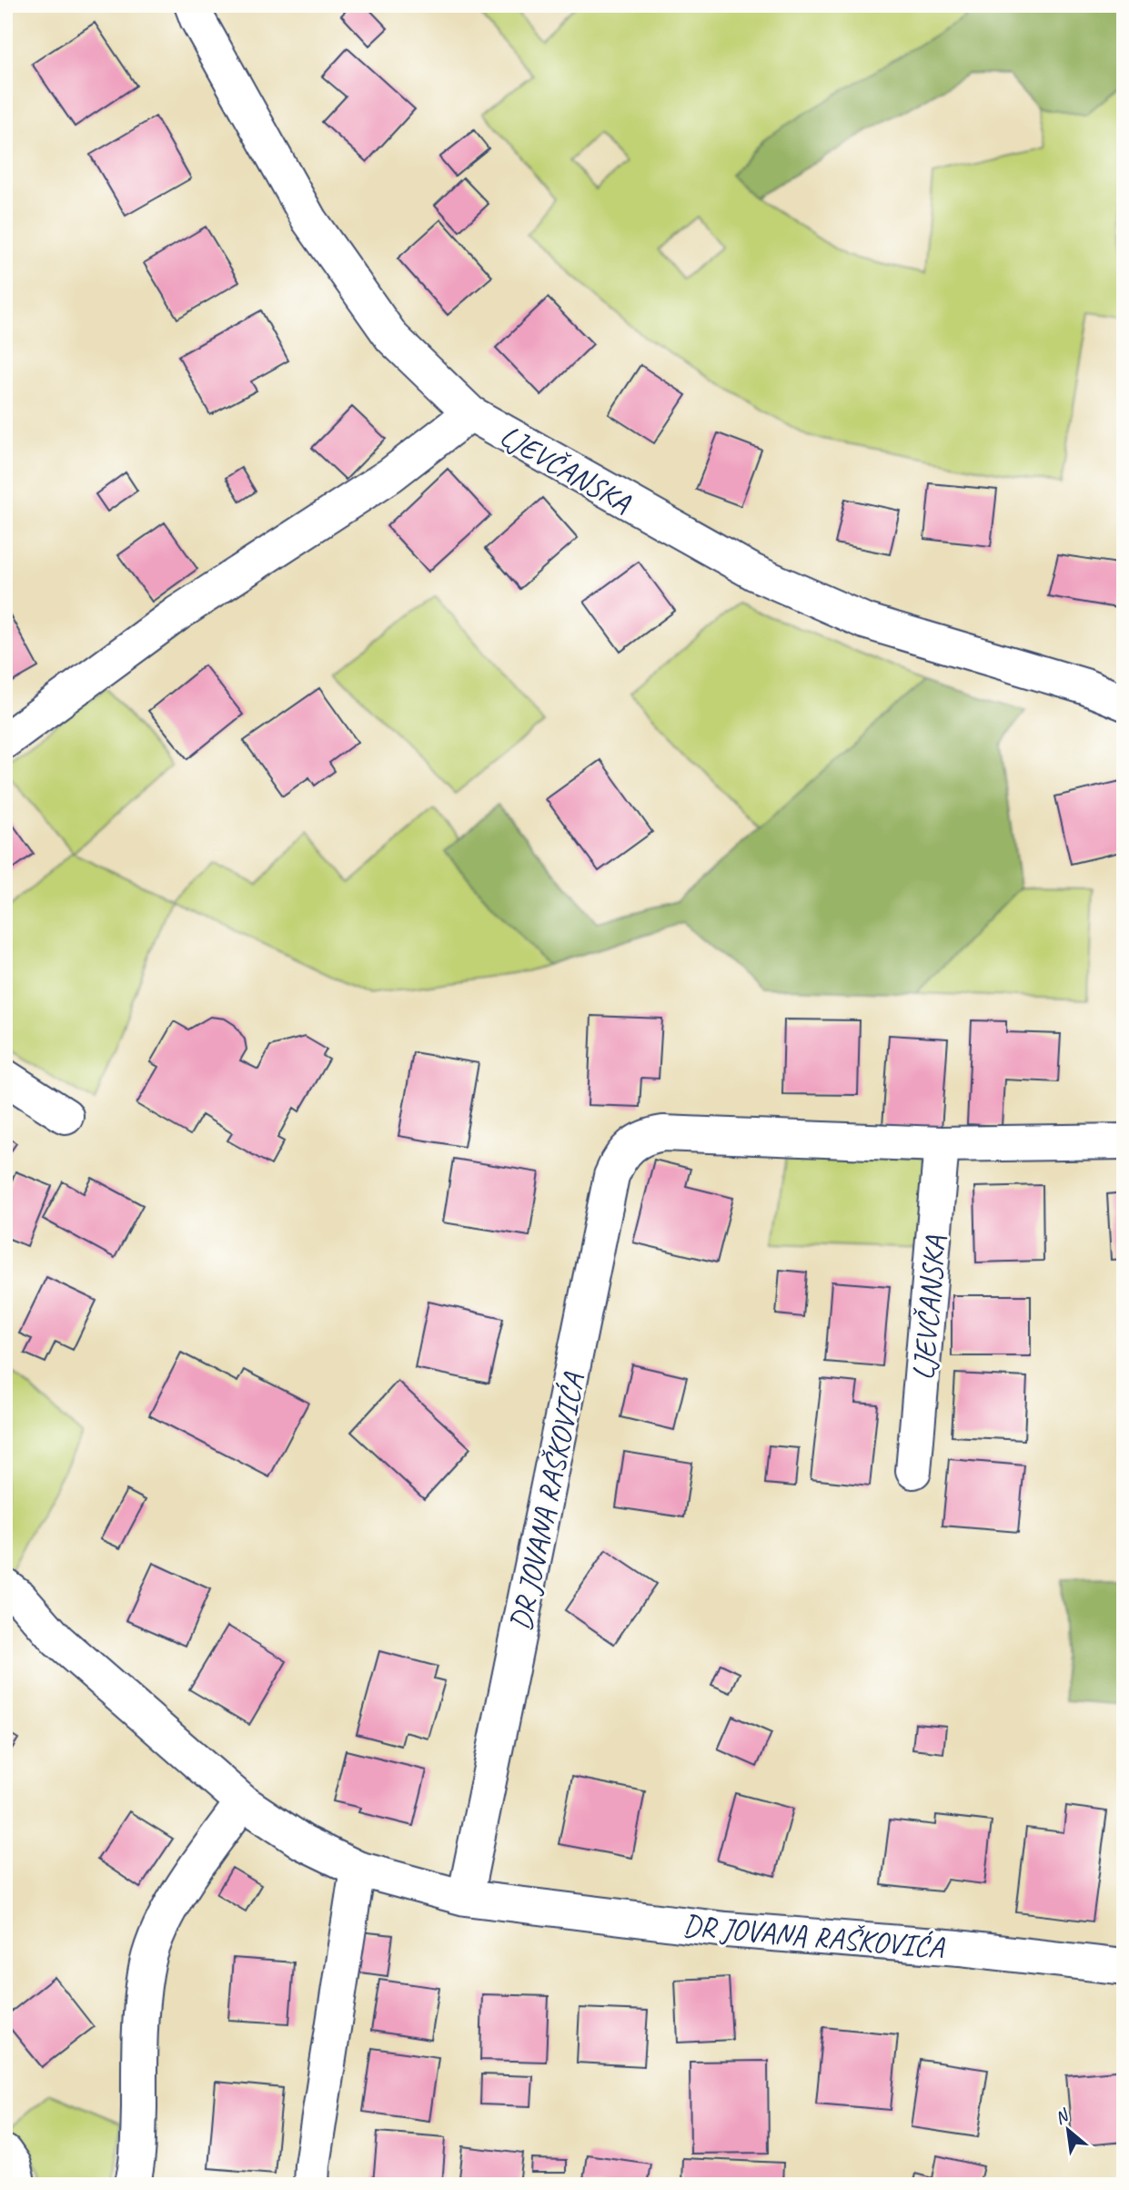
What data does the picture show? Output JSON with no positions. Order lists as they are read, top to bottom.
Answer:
{
  "streets": {
    "street": ["LJEVČANSKA", "DR JOVANA RAŠKOVIĆA"]
  },
  "crossings": [
    ["LJEVČANSKA", "DR JOVANA RAŠKOVIĆA"]
  ],
  "north": "top left"
}
